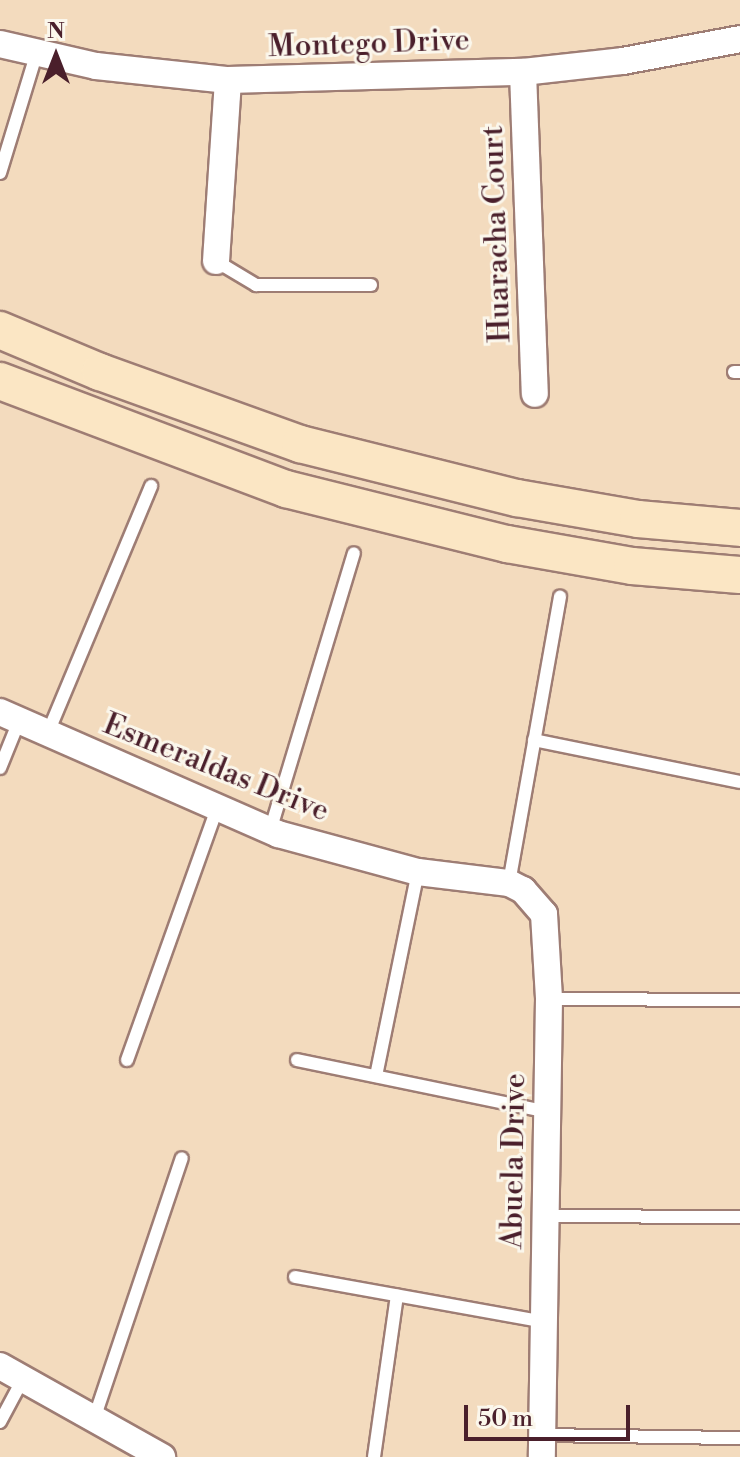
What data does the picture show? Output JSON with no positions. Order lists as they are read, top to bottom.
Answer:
{
  "streets": {
    "street": [
      "Montego Drive",
      "Huaracha Court",
      "Esmeraldas Drive",
      "Abuela Drive"
    ]
  },
  "crossings": [
    ["Montego Drive", "Huaracha Court"],
    ["Esmeraldas Drive", "Abuela Drive"]
  ],
  "scale_bar": "50 m",
  "north": "top"
}
